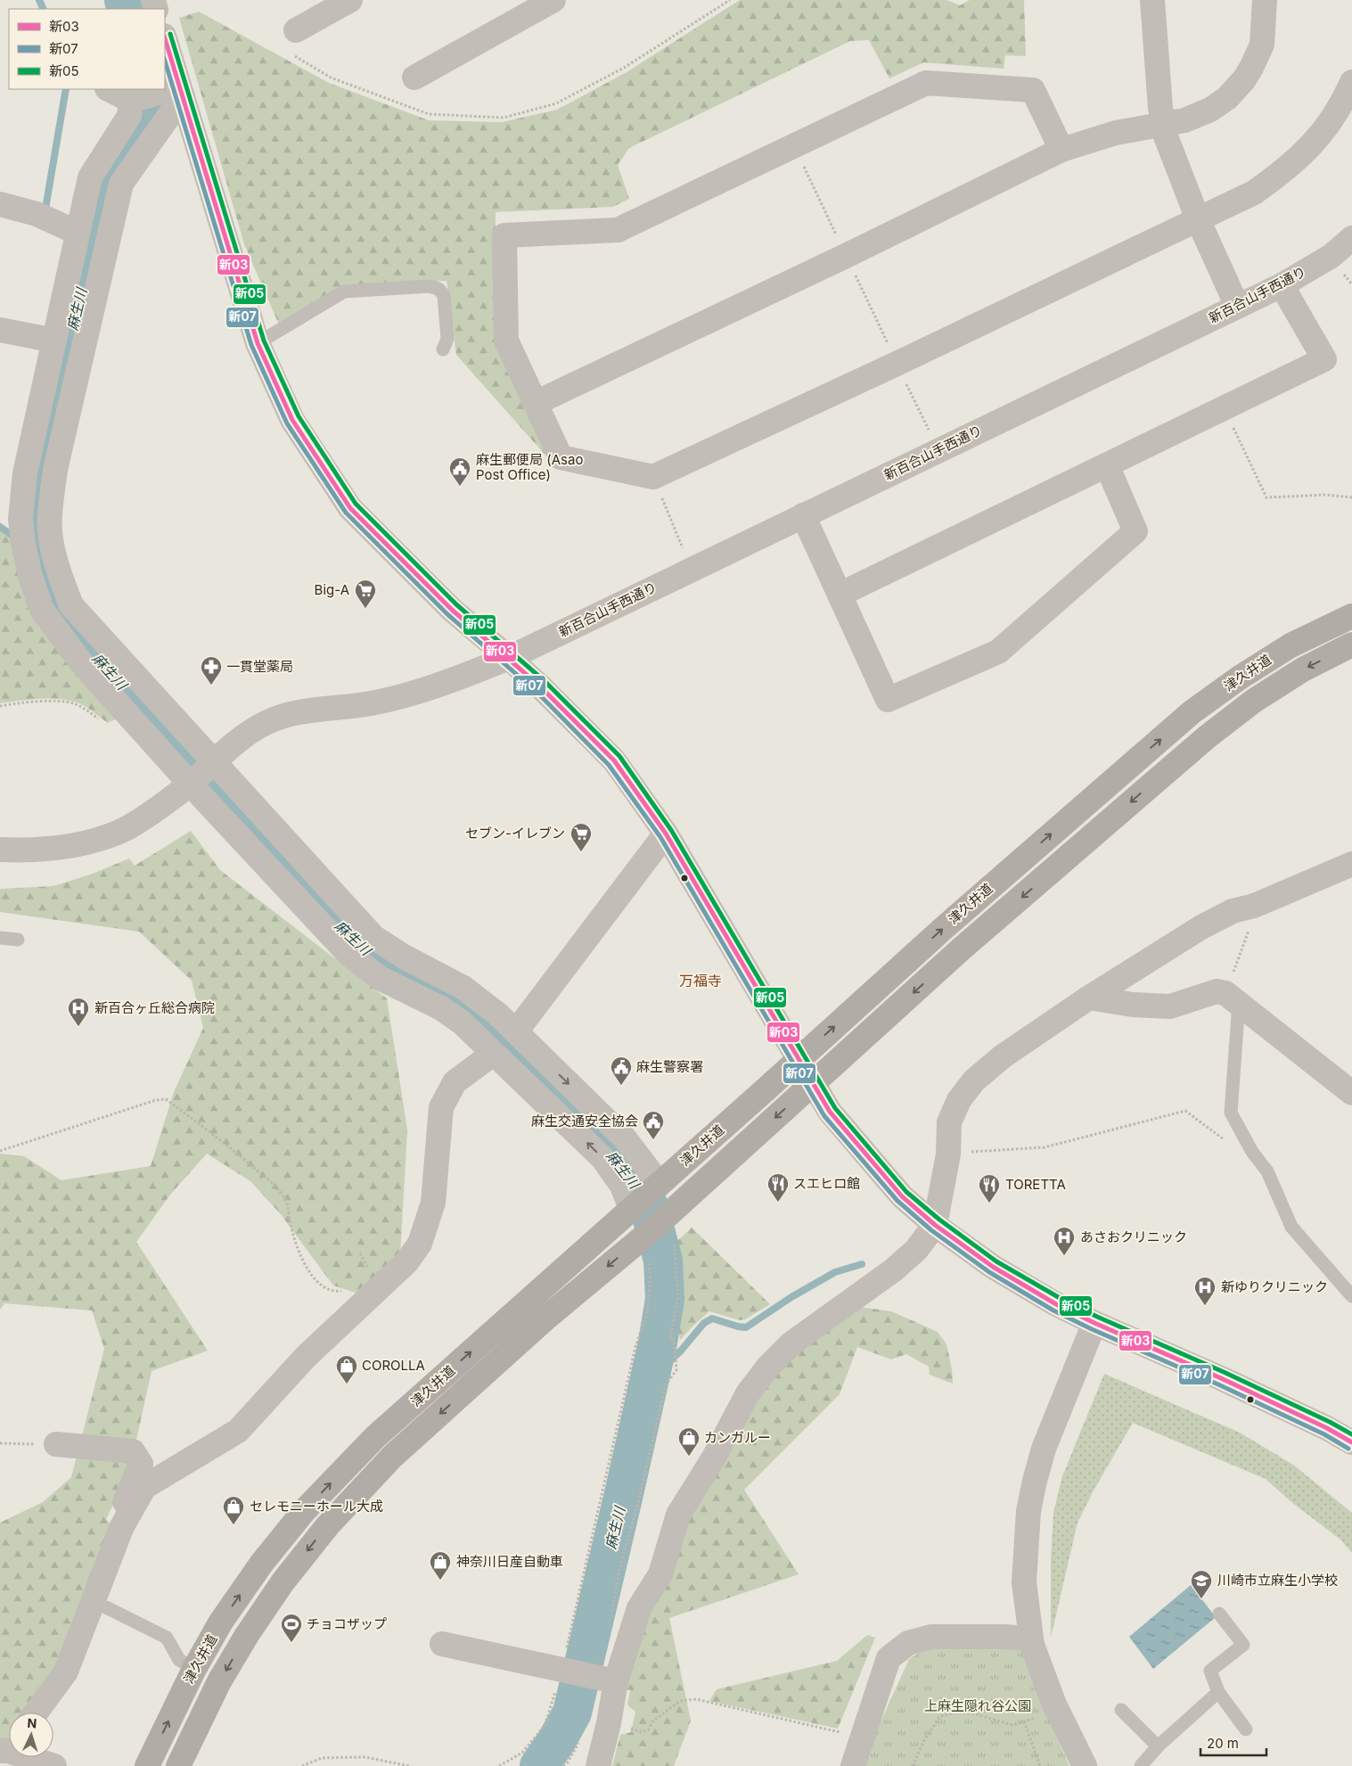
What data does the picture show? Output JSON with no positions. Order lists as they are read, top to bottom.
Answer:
{
  "streets": {
    "main road": ["津久井道"],
    "street": ["新百合山手西通り"]
  },
  "districts": ["万福寺"],
  "water": ["麻生川"],
  "parks": ["上麻生隠れ谷公園"],
  "places": {
    "public building": ["麻生郵便局 (Asao Post Office)", "麻生警察署", "麻生交通安全協会"],
    "supermarket": ["Big-A", "セブン-イレブン"],
    "pharmacy": ["一貫堂薬局"],
    "hospital": ["新百合ヶ丘総合病院", "あさおクリニック", "新ゆりクリニック"],
    "restaurant": ["スエヒロ館", "TORETTA"],
    "shop": [
      "COROLLA",
      "カンガルー",
      "セレモニーホール大成",
      "神奈川日産自動車"
    ],
    "school or university": ["川崎市立麻生小学校"],
    "sports": ["チョコザップ"]
  },
  "lines": ["transit line 新05", "transit line 新03", "transit line 新07"],
  "legend": ["新03", "新07", "新05"],
  "scale_bar": "20 m",
  "north": "top"
}
